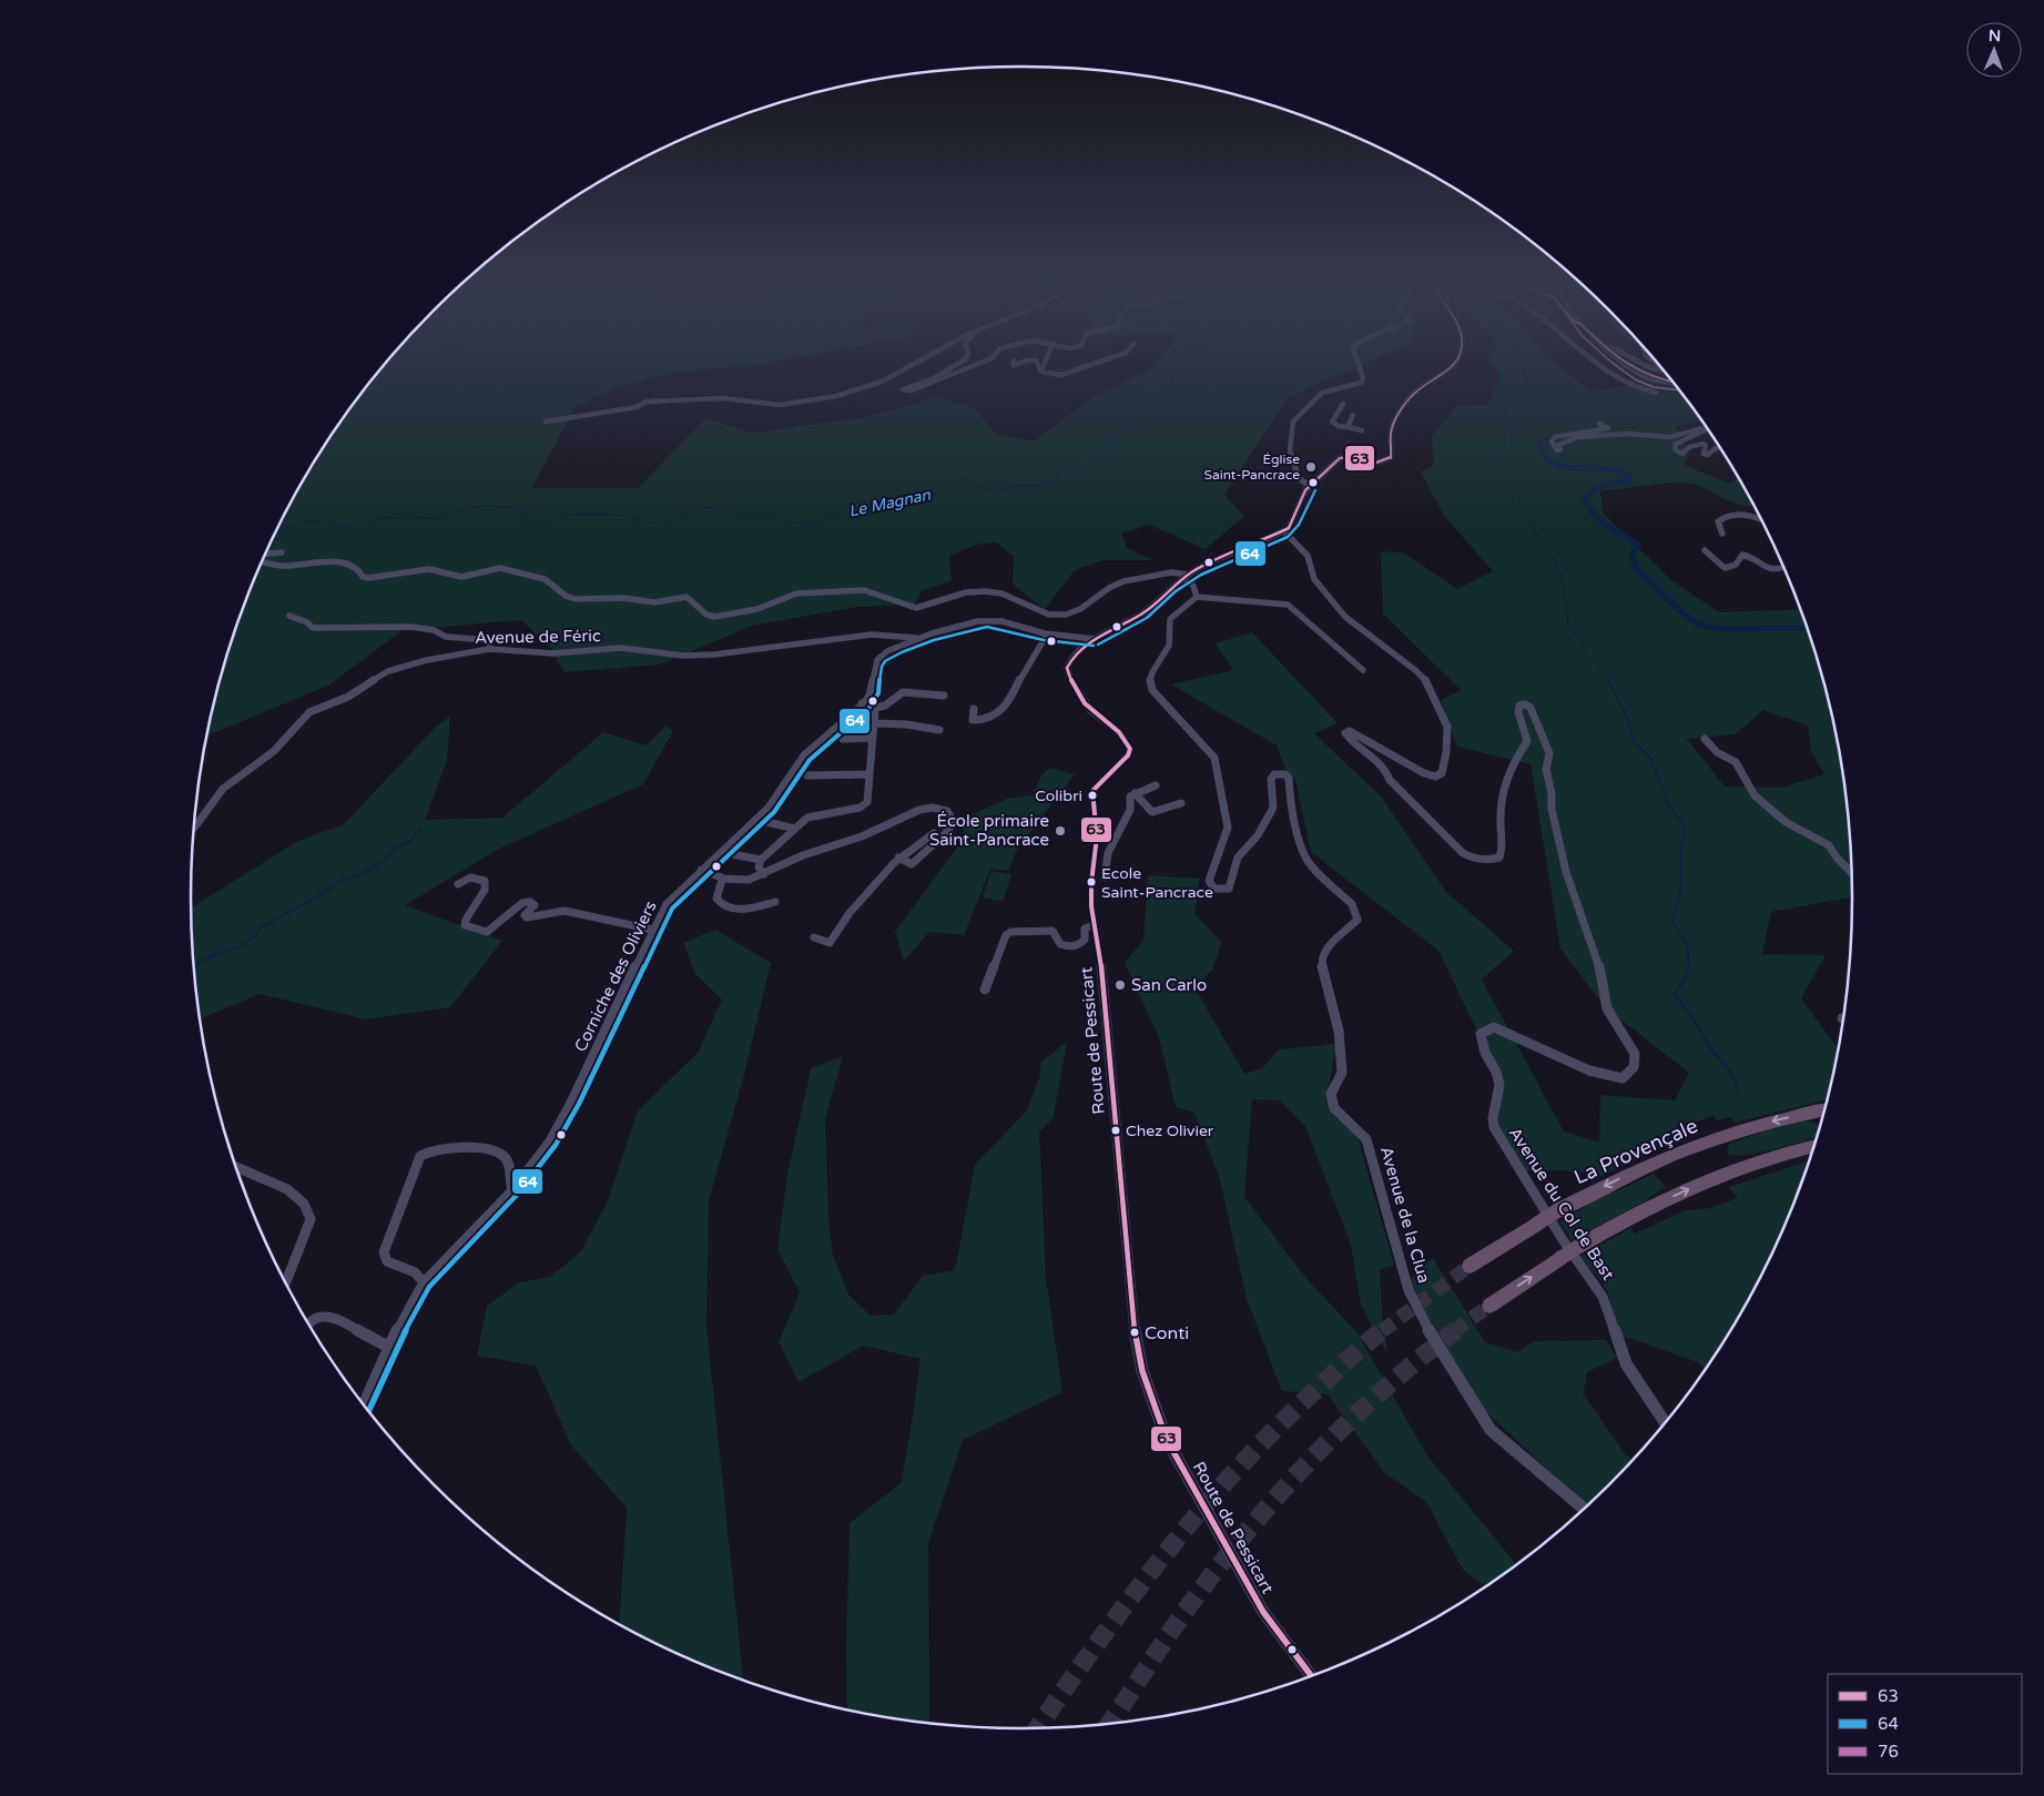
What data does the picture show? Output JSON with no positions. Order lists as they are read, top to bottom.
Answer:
{
  "streets": {
    "highway": ["La Provençale"],
    "street": [
      "Avenue de Féric",
      "Corniche des Oliviers",
      "Route de Pessicart",
      "Avenue du Col de Bast",
      "Avenue de la Clua"
    ]
  },
  "crossings": [
    ["Avenue de Féric", "Corniche des Oliviers"],
    ["Corniche des Oliviers", "Route de Pessicart"],
    ["Route de Pessicart", "Avenue du Col de Bast"]
  ],
  "water": ["Le Magnan"],
  "places": [
    "Église Saint-Pancrace",
    "Colibri",
    "École primaire Saint-Pancrace",
    "Ecole Saint-Pancrace",
    "San Carlo",
    "Chez Olivier",
    "Conti"
  ],
  "lines": ["transit line 63", "transit line 76", "transit line 64"],
  "legend": ["63", "64", "76"],
  "north": "top"
}
